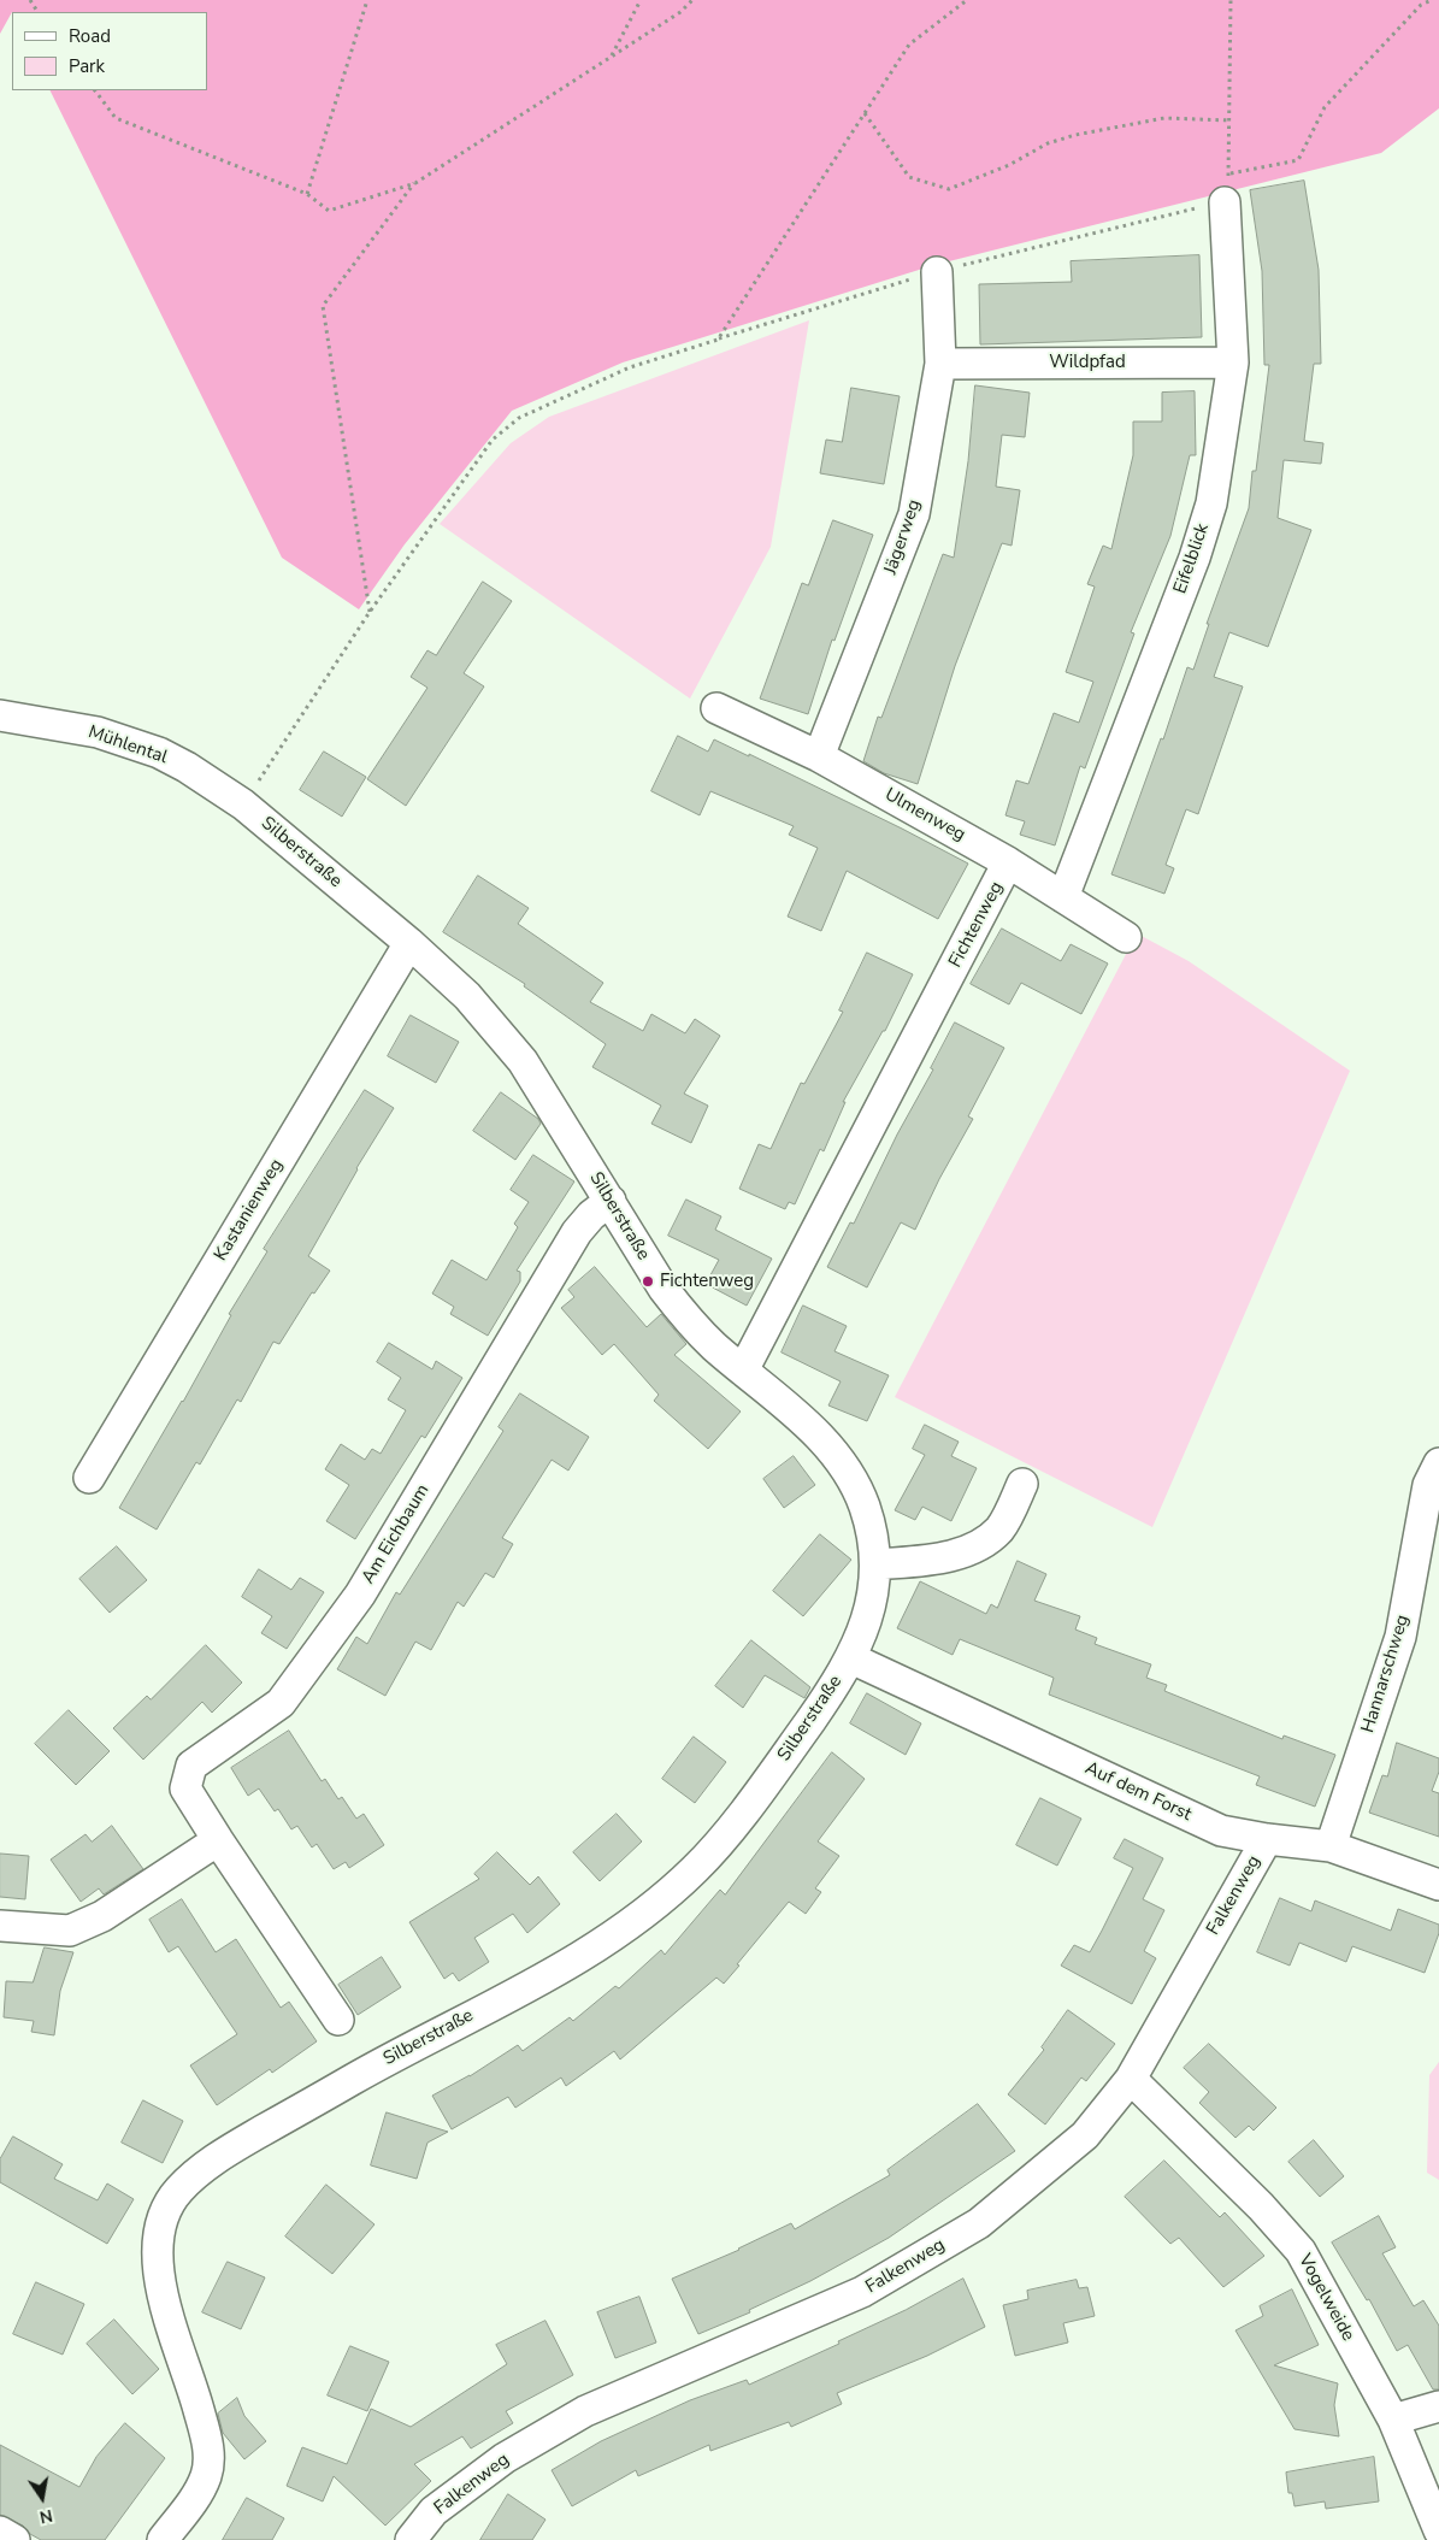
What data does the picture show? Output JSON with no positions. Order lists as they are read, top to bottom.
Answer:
{
  "streets": {
    "street": [
      "Wildpfad",
      "Jägerweg",
      "Eifelblick",
      "Mühlental",
      "Ulmenweg",
      "Silberstraße",
      "Fichtenweg",
      "Kastanienweg",
      "Am Eichbaum",
      "Hannarschweg",
      "Auf dem Forst",
      "Falkenweg",
      "Vogelweide"
    ]
  },
  "crossings": [
    ["Wildpfad", "Jägerweg"],
    ["Wildpfad", "Eifelblick"],
    ["Jägerweg", "Ulmenweg"],
    ["Eifelblick", "Ulmenweg"],
    ["Mühlental", "Silberstraße"],
    ["Ulmenweg", "Fichtenweg"],
    ["Silberstraße", "Fichtenweg"],
    ["Silberstraße", "Kastanienweg"],
    ["Silberstraße", "Am Eichbaum"],
    ["Silberstraße", "Auf dem Forst"],
    ["Hannarschweg", "Auf dem Forst"],
    ["Auf dem Forst", "Falkenweg"],
    ["Falkenweg", "Vogelweide"]
  ],
  "places": ["Fichtenweg"],
  "legend": ["Road", "Park"],
  "north": "bottom"
}
